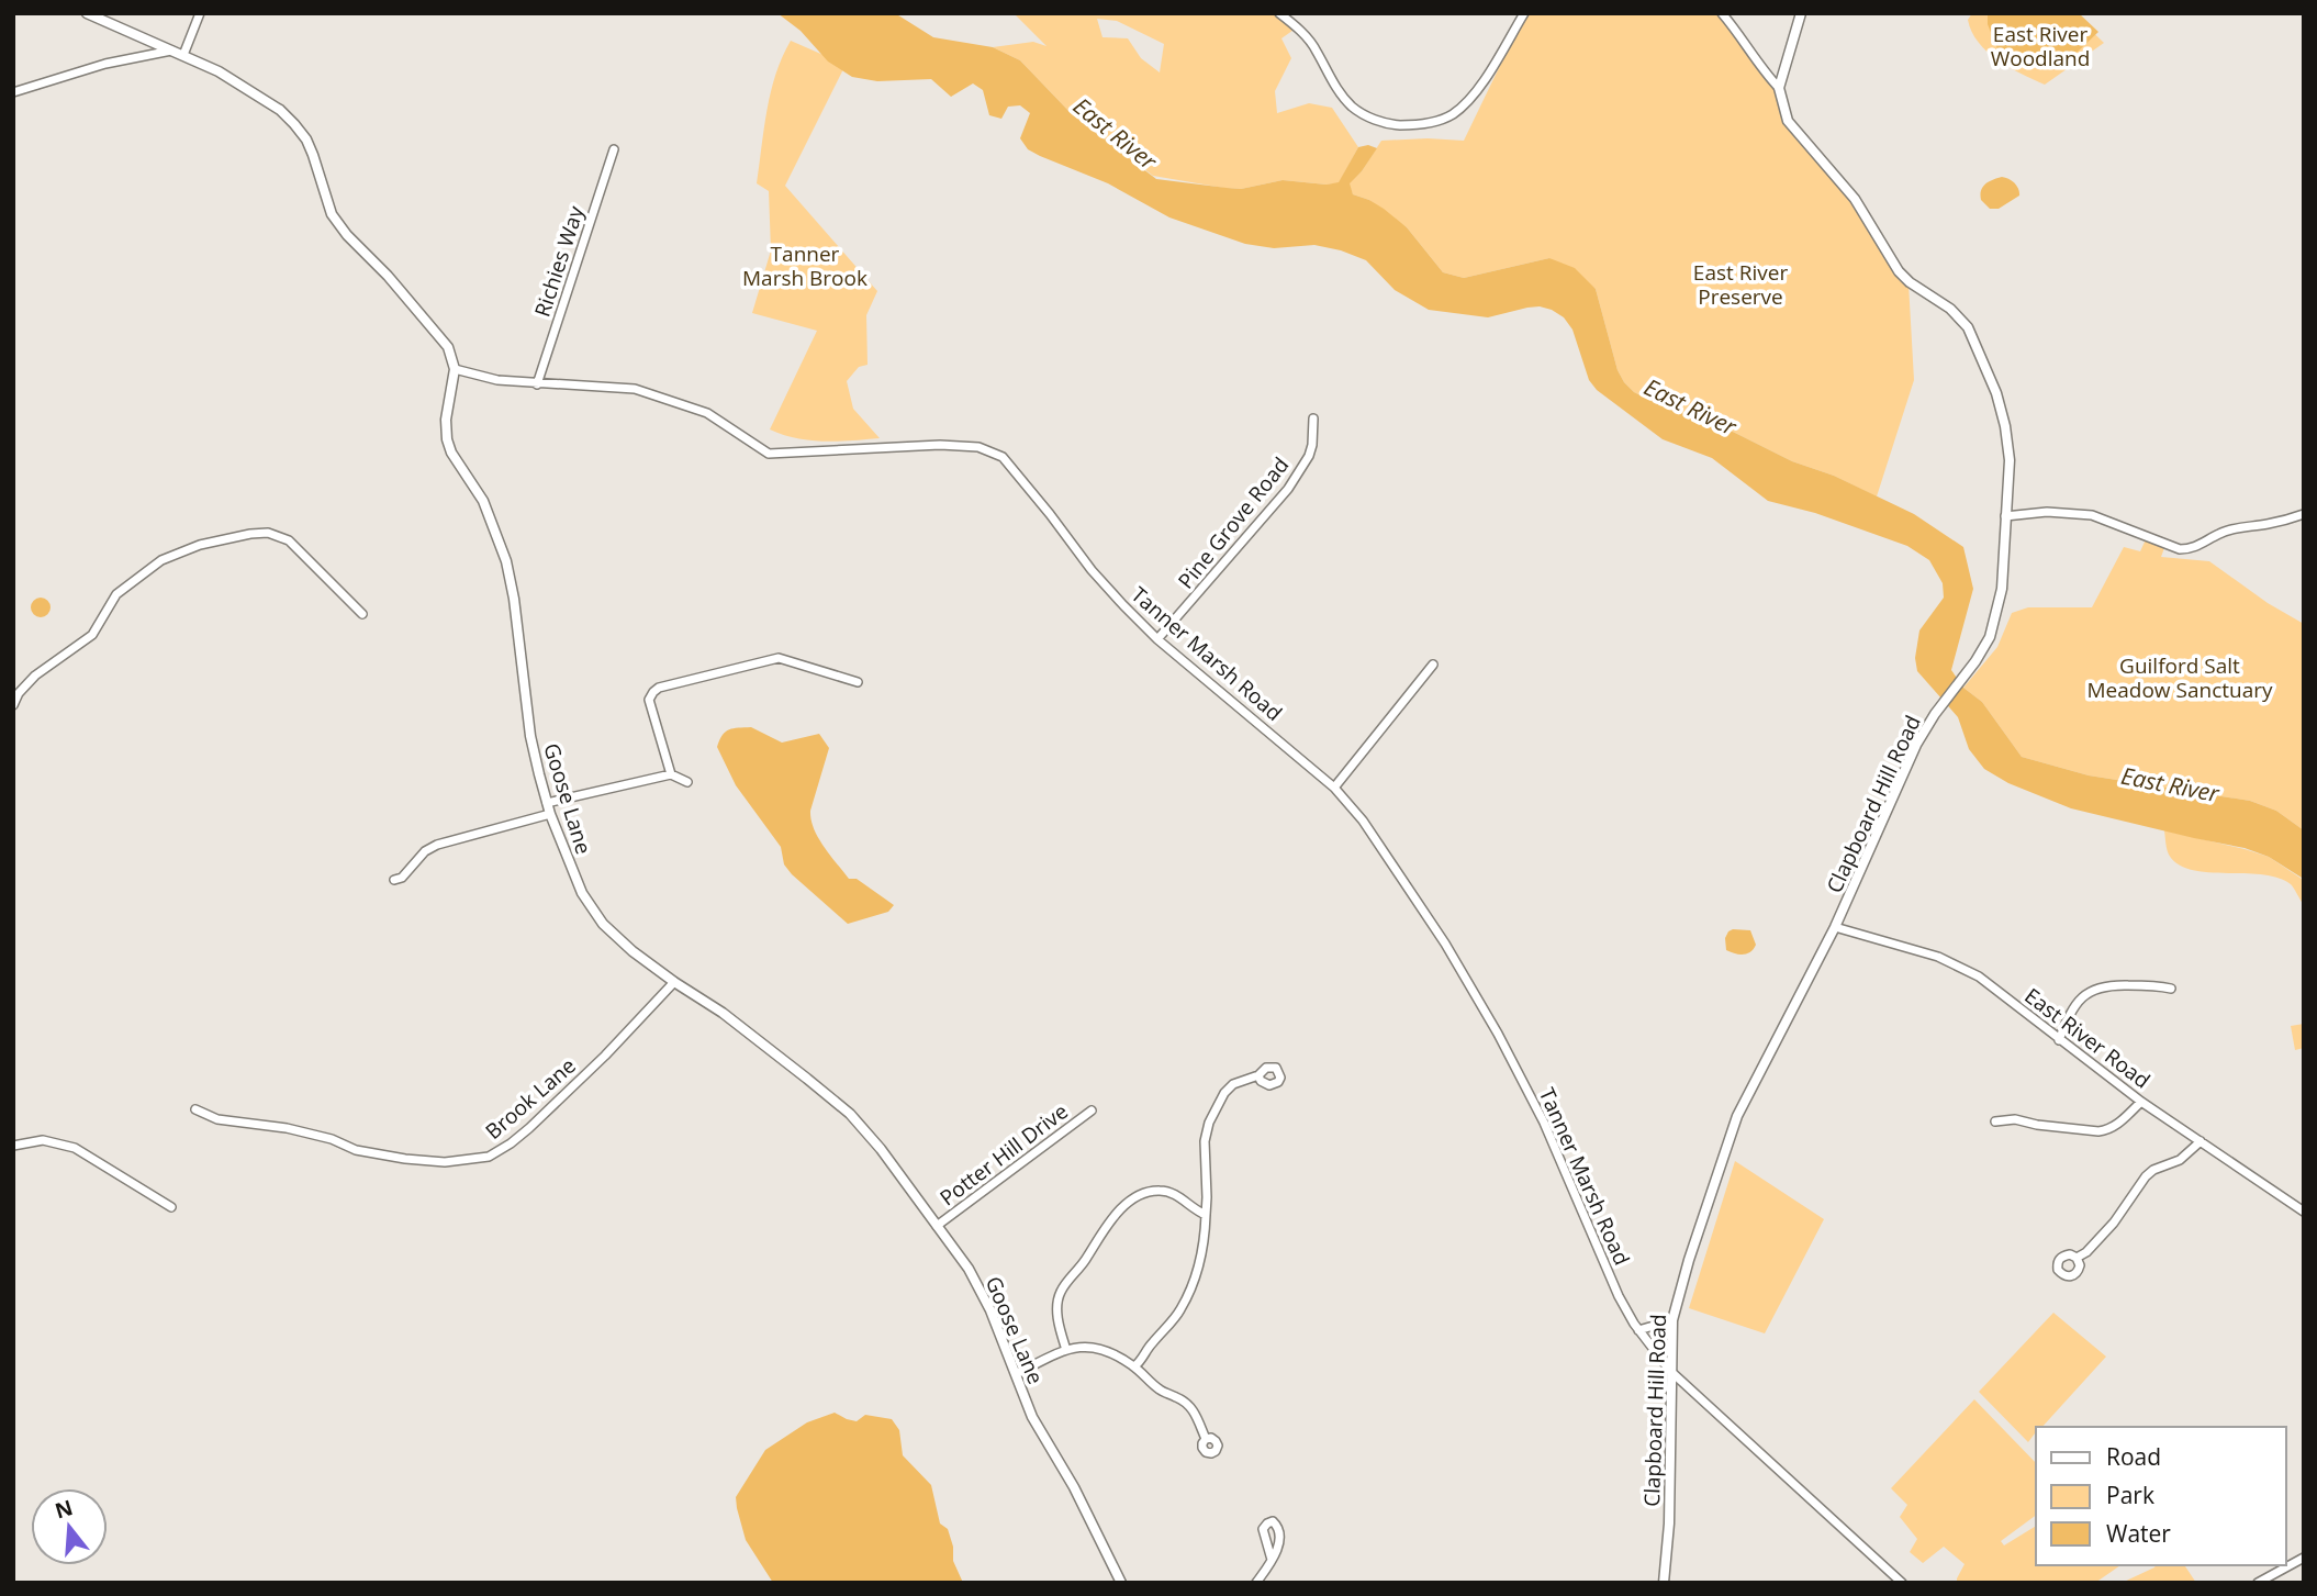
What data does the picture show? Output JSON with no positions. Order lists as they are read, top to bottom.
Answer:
{
  "streets": {
    "street": [
      "Richies Way",
      "Pine Grove Road",
      "Tanner Marsh Road",
      "Goose Lane",
      "Clapboard Hill Road",
      "East River Road",
      "Brook Lane",
      "Potter Hill Drive"
    ]
  },
  "crossings": [
    ["Richies Way", "Tanner Marsh Road"],
    ["Pine Grove Road", "Tanner Marsh Road"],
    ["Tanner Marsh Road", "Goose Lane"],
    ["Tanner Marsh Road", "Clapboard Hill Road"],
    ["Goose Lane", "Brook Lane"],
    ["Goose Lane", "Potter Hill Drive"],
    ["Clapboard Hill Road", "East River Road"]
  ],
  "water": ["East River"],
  "parks": [
    "East River Woodland",
    "Tanner Marsh Brook",
    "East River Preserve",
    "Guilford Salt Meadow Sanctuary"
  ],
  "legend": ["Road", "Park", "Water"],
  "north": "top"
}
